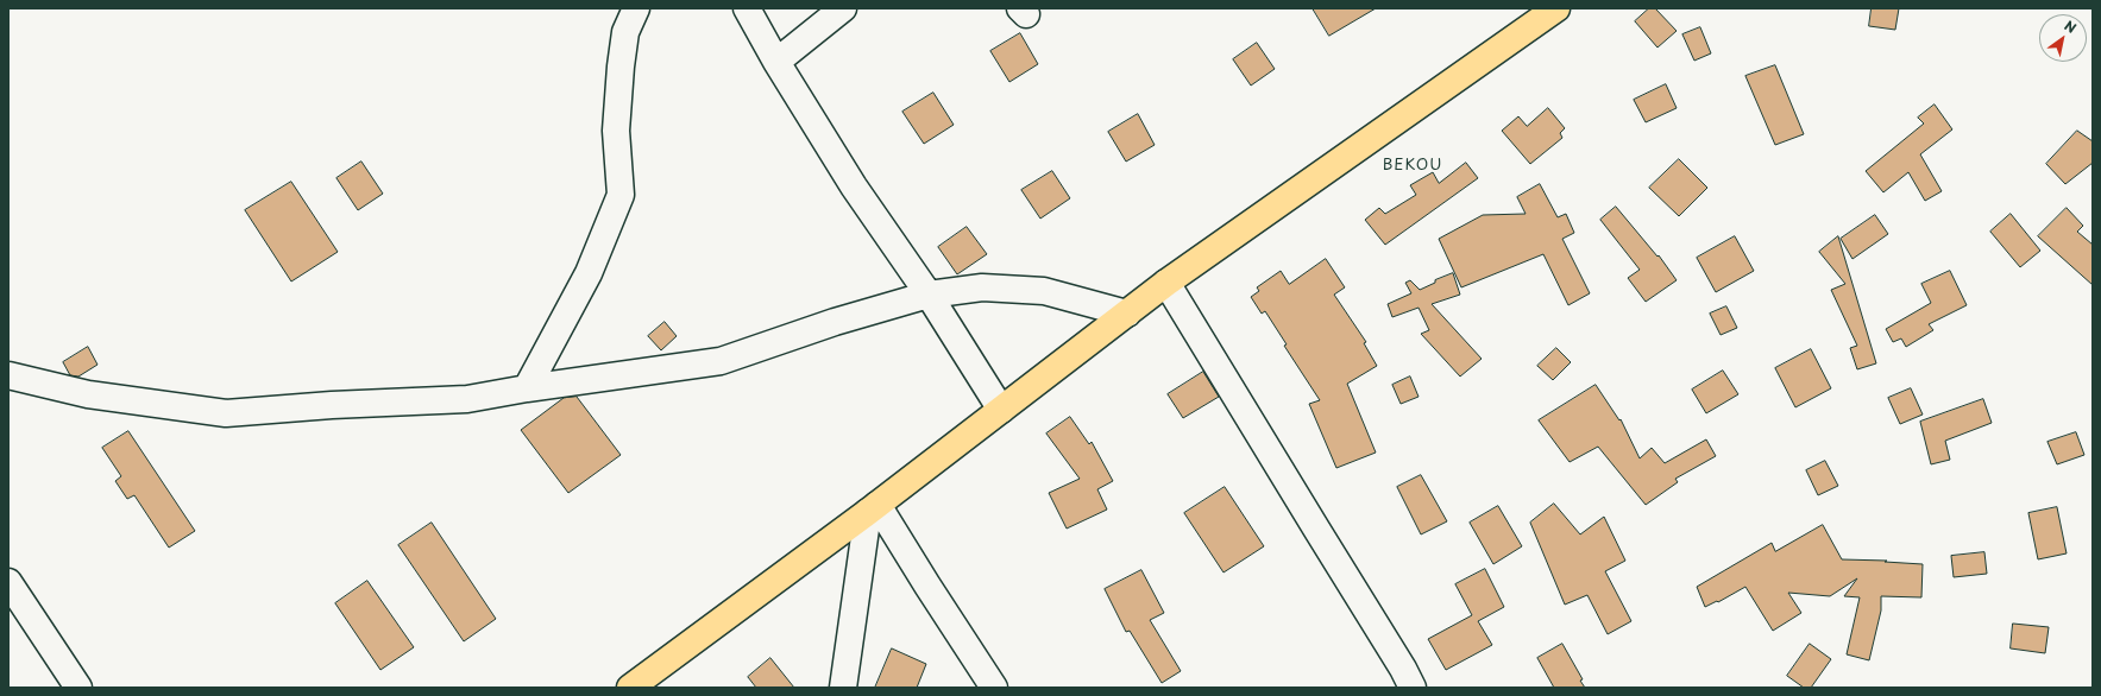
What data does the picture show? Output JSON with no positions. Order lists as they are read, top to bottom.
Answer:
{
  "districts": ["BEKOU"],
  "north": "top right"
}
